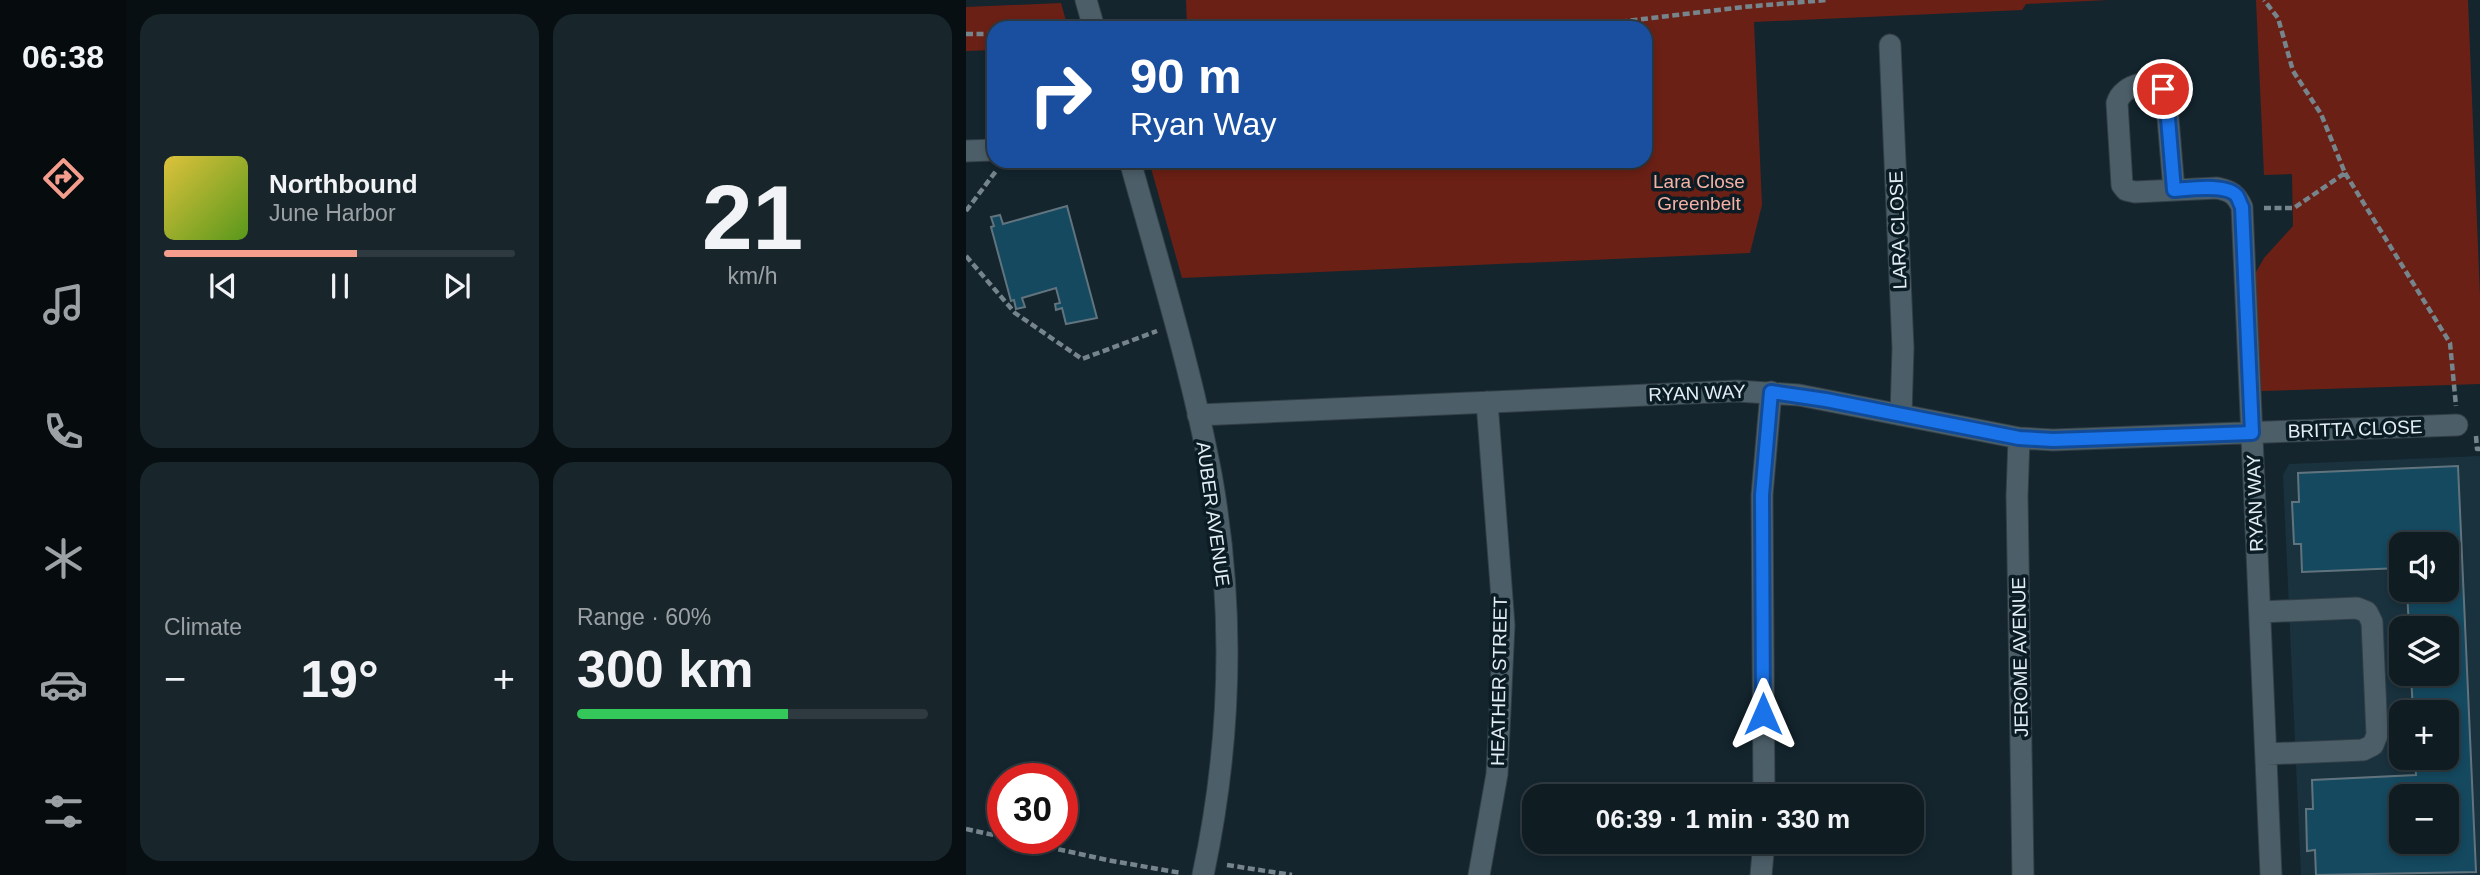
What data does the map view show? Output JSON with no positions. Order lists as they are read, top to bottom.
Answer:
{
  "streets": {
    "street": [
      "LARA CLOSE",
      "RYAN WAY",
      "BRITTA CLOSE",
      "AUBER AVENUE",
      "JEROME AVENUE",
      "HEATHER STREET"
    ]
  },
  "crossings": [
    ["LARA CLOSE", "RYAN WAY"],
    ["RYAN WAY", "BRITTA CLOSE"],
    ["RYAN WAY", "AUBER AVENUE"],
    ["RYAN WAY", "JEROME AVENUE"],
    ["RYAN WAY", "HEATHER STREET"]
  ],
  "parks": ["Lara Close Greenbelt"],
  "page": {
    "tabs": "06:38",
    "tile": [
      ["21", "km/h"],
      "Climate",
      ["Range · 60%", "300 km"]
    ],
    "turn": ["90 m", "Ryan Way"],
    "song": ["Northbound", "June Harbor"],
    "map_buttons": ["+", "−"],
    "heat": ["−", "19°", "+"],
    "limit": "30",
    "trip": "06:39 · 1 min · 330 m"
  }
}
